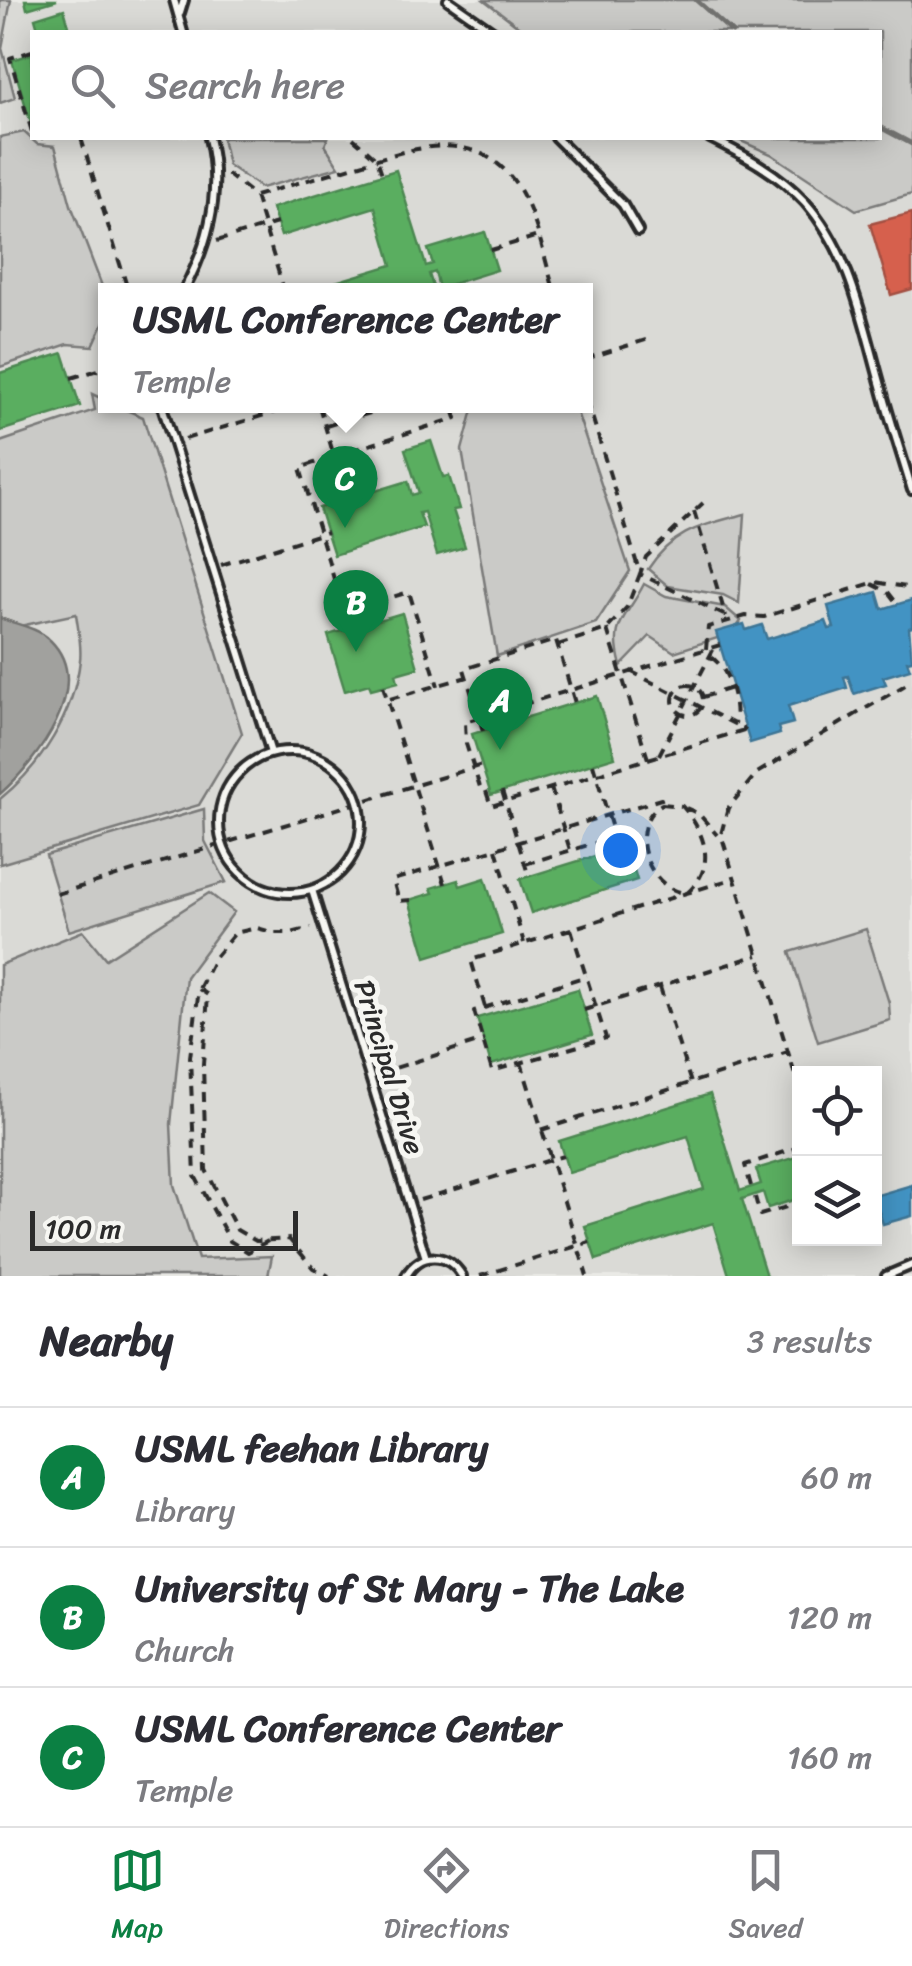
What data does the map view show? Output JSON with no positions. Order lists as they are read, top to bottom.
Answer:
{
  "streets": {
    "lane": ["Principal Drive"]
  },
  "scale_bar": "100 m",
  "page": {
    "search": "Search here",
    "popup": ["USML Conference Center", "Temple"],
    "pins": ["C", "B", "A"],
    "scale": "100 m",
    "heading": ["Nearby", "3 results"],
    "list": [
      {
        "mark": "A",
        "name": "USML feehan Library",
        "note": "Library",
        "value": "60 m"
      },
      {
        "mark": "B",
        "name": "University of St Mary - The Lake",
        "note": "Church",
        "value": "120 m"
      },
      {
        "mark": "C",
        "name": "USML Conference Center",
        "note": "Temple",
        "value": "160 m"
      }
    ],
    "nav": ["Map", "Directions", "Saved"]
  }
}
